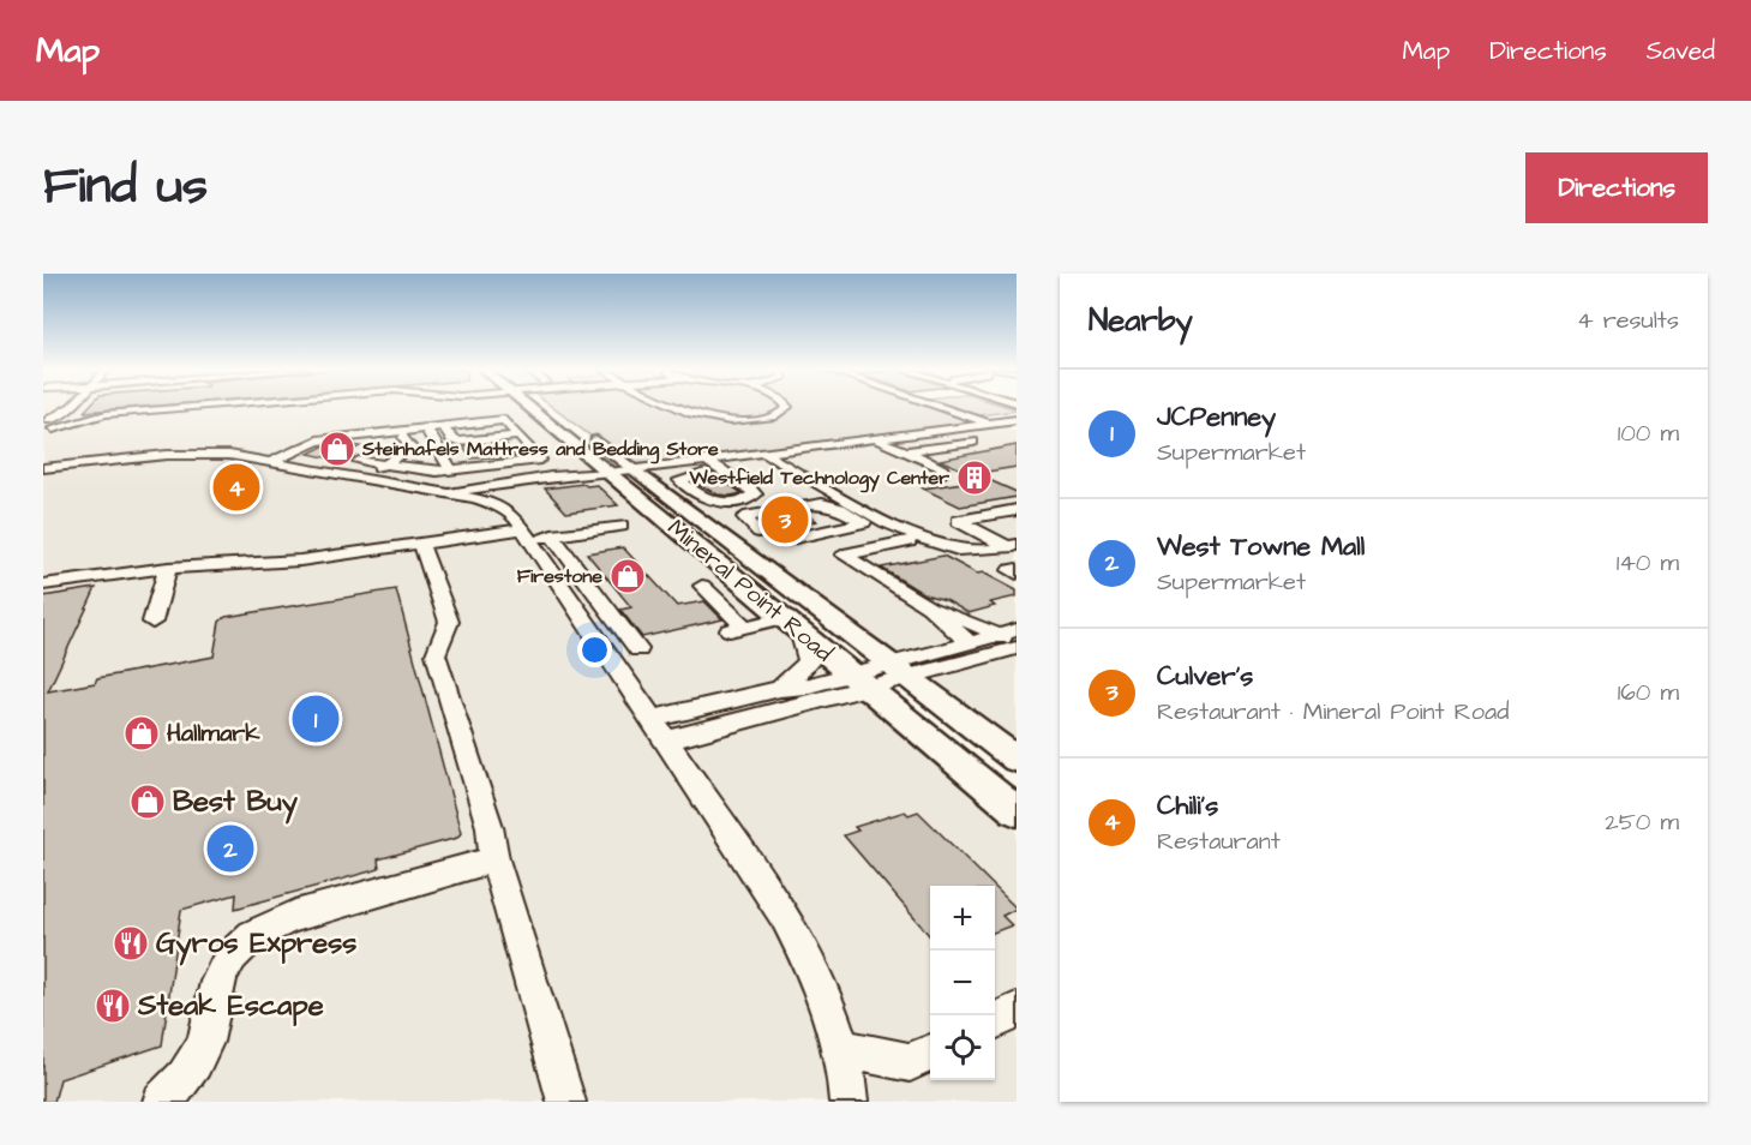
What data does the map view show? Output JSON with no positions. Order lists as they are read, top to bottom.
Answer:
{
  "streets": {
    "main road": ["Mineral Point Road"]
  },
  "places": {
    "shop": [
      "Steinhafels Mattress and Bedding Store",
      "Firestone",
      "Hallmark",
      "Best Buy"
    ],
    "building": ["Westfield Technology Center"],
    "restaurant": ["Gyros Express", "Steak Escape"]
  },
  "page": {
    "header": "Map",
    "nav": ["Map", "Directions", "Saved"],
    "title": "Find us",
    "buttons": "Directions",
    "heading": ["Nearby", "4 results"],
    "list": [
      {
        "mark": "1",
        "name": "JCPenney",
        "note": "Supermarket",
        "value": "100 m"
      },
      {
        "mark": "2",
        "name": "West Towne Mall",
        "note": "Supermarket",
        "value": "140 m"
      },
      {
        "mark": "3",
        "name": "Culver's",
        "note": "Restaurant · Mineral Point Road",
        "value": "160 m"
      },
      {
        "mark": "4",
        "name": "Chili's",
        "note": "Restaurant",
        "value": "250 m"
      }
    ],
    "pins": [
      "4",
      "3",
      "1",
      "2"
    ],
    "map_buttons": ["+", "−"]
  }
}
